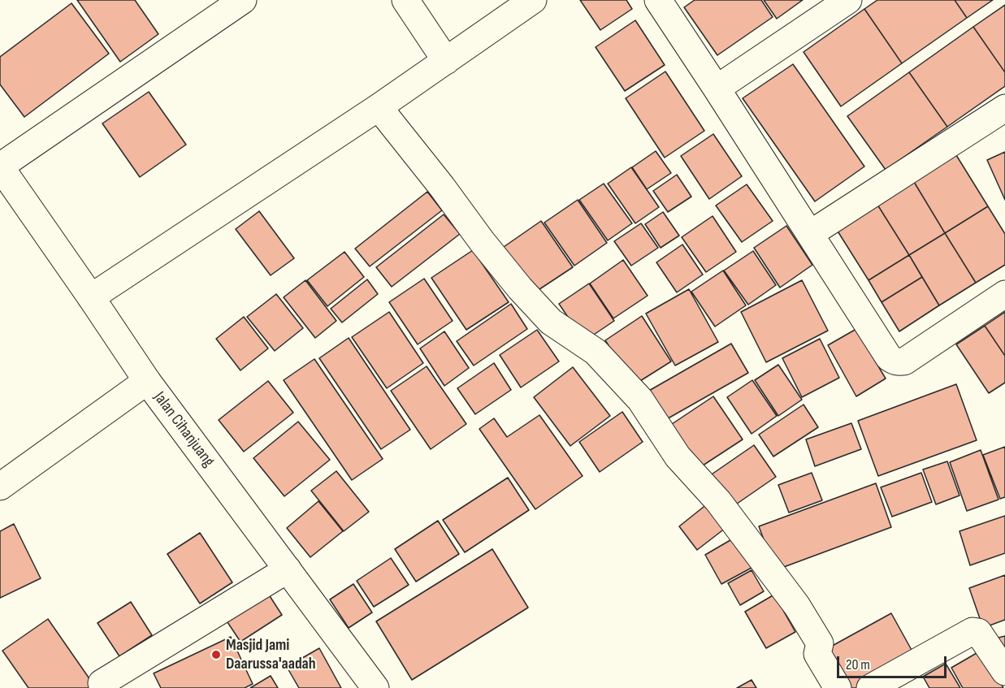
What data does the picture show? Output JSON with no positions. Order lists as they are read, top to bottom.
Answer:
{
  "streets": {
    "street": ["Jalan Cihanjuang"]
  },
  "places": ["Masjid Jami Daarussa'aadah"],
  "scale_bar": "20 m"
}
